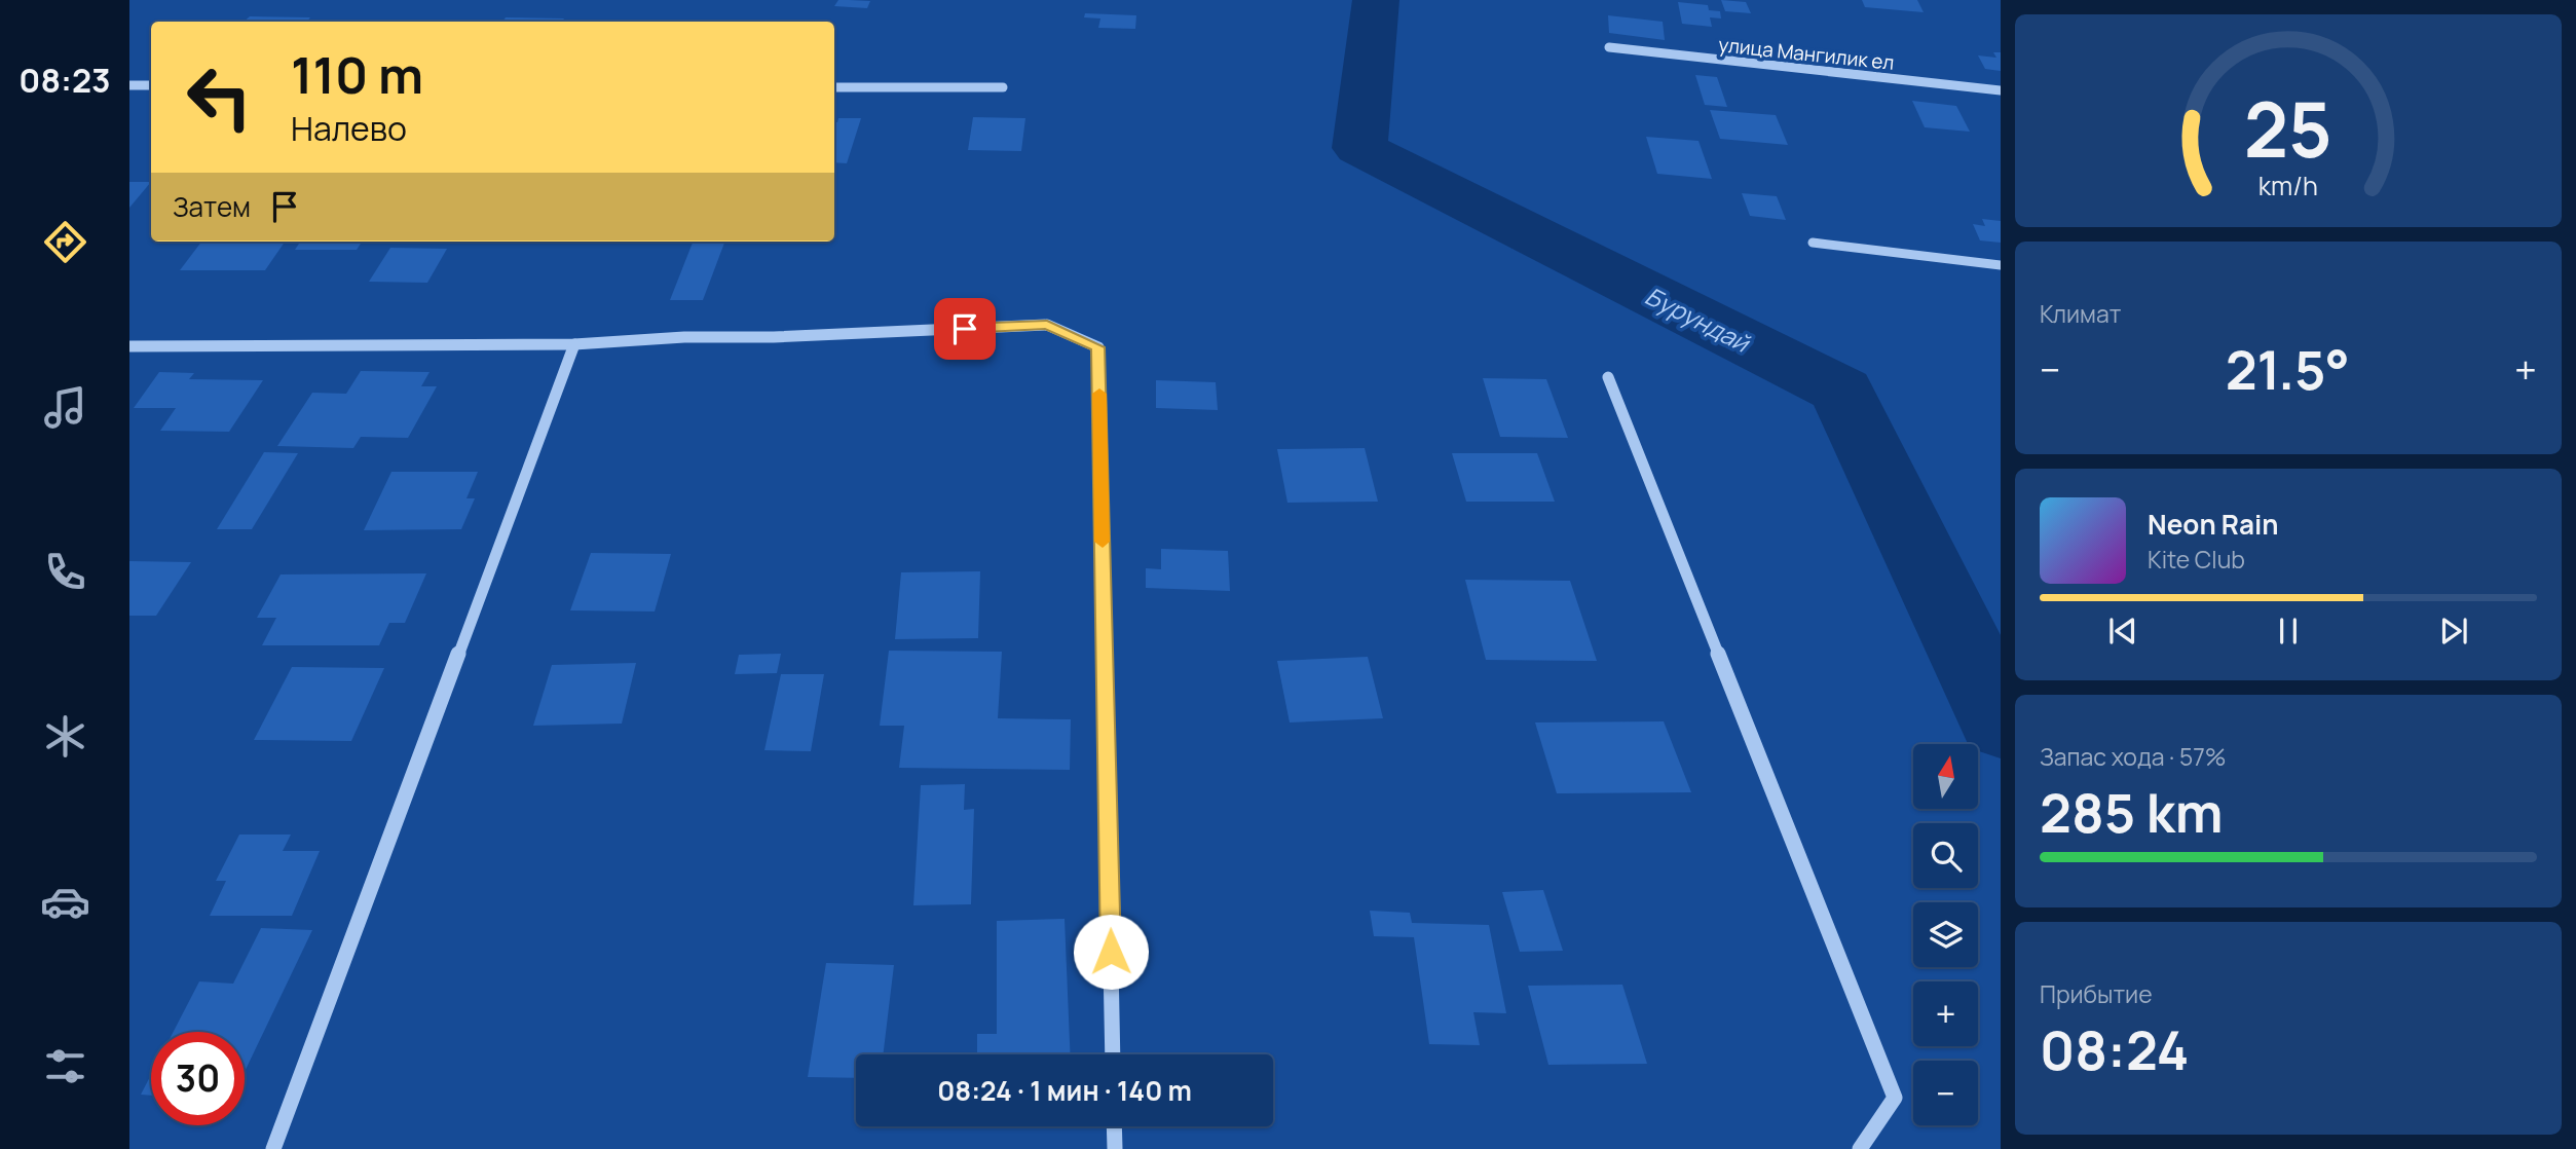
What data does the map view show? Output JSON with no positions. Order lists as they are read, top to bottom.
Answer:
{
  "streets": {
    "street": ["улица Мангилик ел"]
  },
  "water": ["Бурундай"],
  "north": "top",
  "page": {
    "tabs": "08:23",
    "turn": ["110 m", "Налево"],
    "then": "Затем",
    "tile": [
      "Климат",
      ["Запас хода · 57%", "285 km"],
      ["Прибытие", "08:24"]
    ],
    "heat": ["−", "21.5°", "+"],
    "song": ["Neon Rain", "Kite Club"],
    "map_buttons": ["+", "−"],
    "limit": "30",
    "trip": "08:24 · 1 мин · 140 m",
    "gauge": ["25", "km/h"]
  }
}
